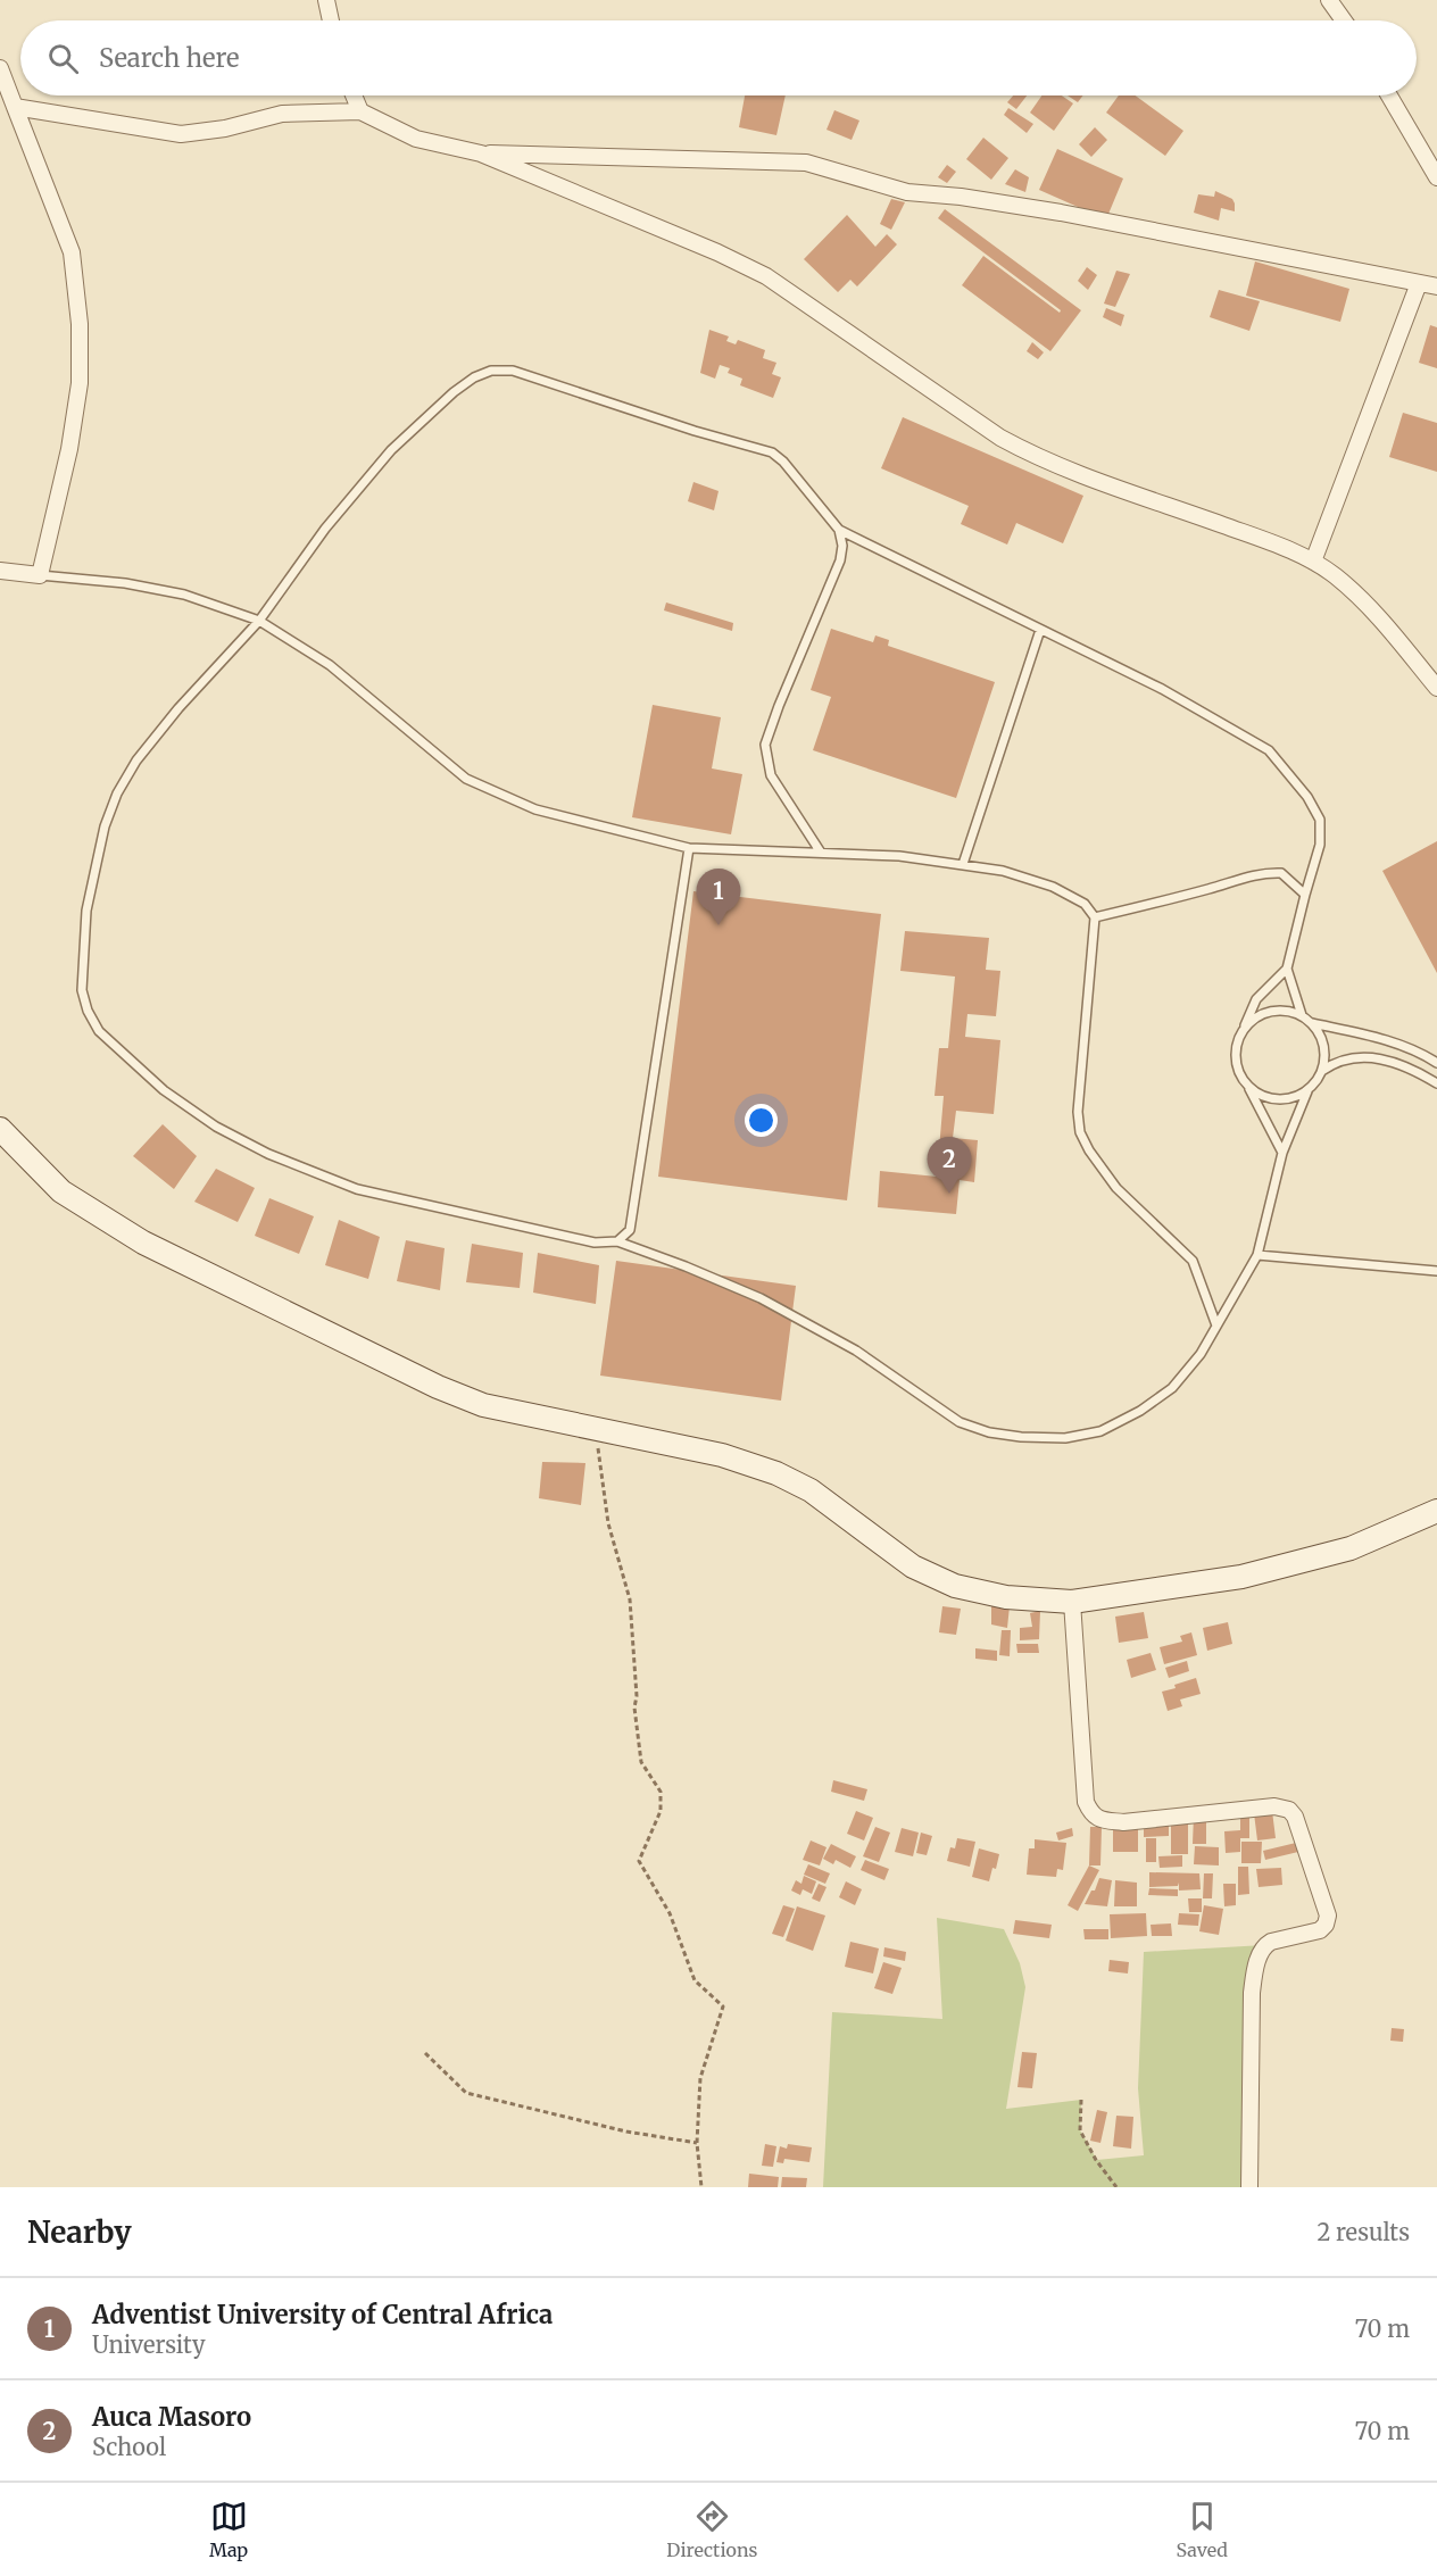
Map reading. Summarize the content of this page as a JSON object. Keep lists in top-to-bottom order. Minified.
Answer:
{"page":{"search":"Search here","pins":["1","2"],"heading":["Nearby","2 results"],"list":[{"mark":"1","name":"Adventist University of Central Africa","note":"University","value":"70 m"},{"mark":"2","name":"Auca Masoro","note":"School","value":"70 m"}],"nav":["Map","Directions","Saved"]}}
